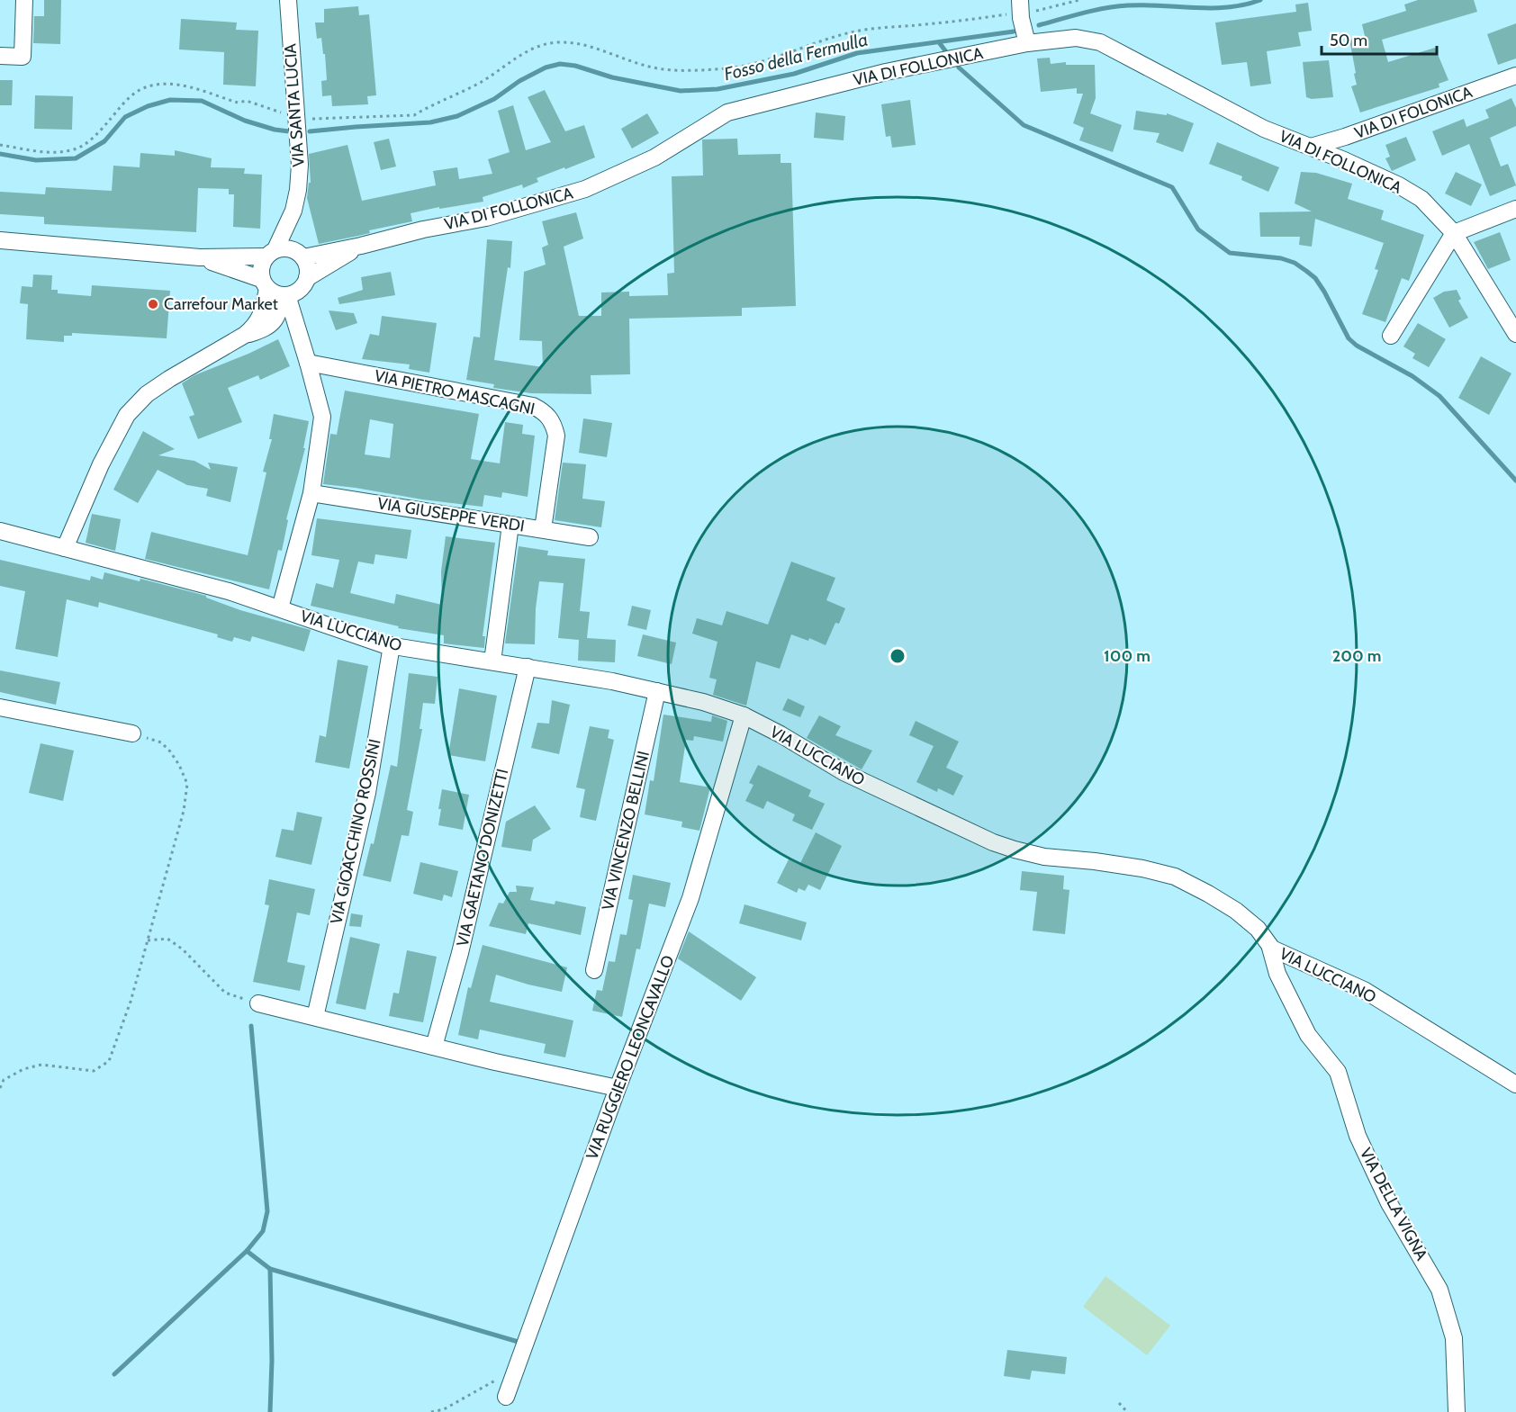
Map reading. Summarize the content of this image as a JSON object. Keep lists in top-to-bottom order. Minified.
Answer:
{"streets":{"street":["VIA DI FOLLONICA","VIA SANTA LUCIA","VIA DI FOLONICA","VIA PIETRO MASCAGNI","VIA GIUSEPPE VERDI","VIA LUCCIANO","VIA VINCENZO BELLINI","VIA GIOACCHINO ROSSINI","VIA GAETANO DONIZETTI","VIA RUGGIERO LEONCAVALLO","VIA DELLA VIGNA"]},"crossings":[["VIA DI FOLLONICA","VIA SANTA LUCIA"],["VIA DI FOLLONICA","VIA DI FOLONICA"],["VIA PIETRO MASCAGNI","VIA GIUSEPPE VERDI"],["VIA LUCCIANO","VIA VINCENZO BELLINI"],["VIA LUCCIANO","VIA GIOACCHINO ROSSINI"],["VIA LUCCIANO","VIA GAETANO DONIZETTI"],["VIA LUCCIANO","VIA RUGGIERO LEONCAVALLO"],["VIA LUCCIANO","VIA DELLA VIGNA"]],"water":["Fosso della Fermulla"],"places":["Carrefour Market"],"scale_bar":"50 m","rings":["100 m","200 m"]}
